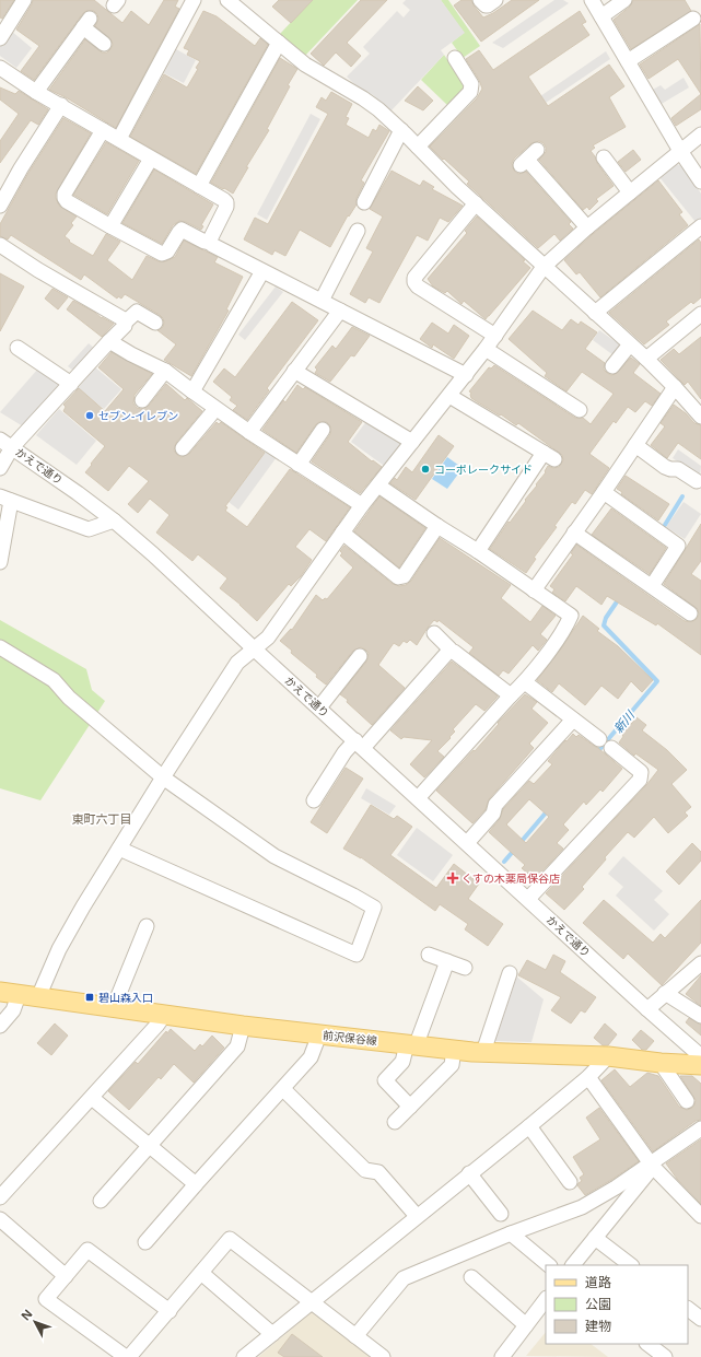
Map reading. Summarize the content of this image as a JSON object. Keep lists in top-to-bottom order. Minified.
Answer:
{"streets":{"main road":["前沢保谷線"],"street":["かえで通り"]},"districts":["東町六丁目"],"water":["新川"],"places":{"other":["セブン-イレブン","コーポレークサイド"],"health":["くすの木薬局保谷店"],"transit":["碧山森入口"]},"legend":["道路","公園","建物"],"north":"top left"}
